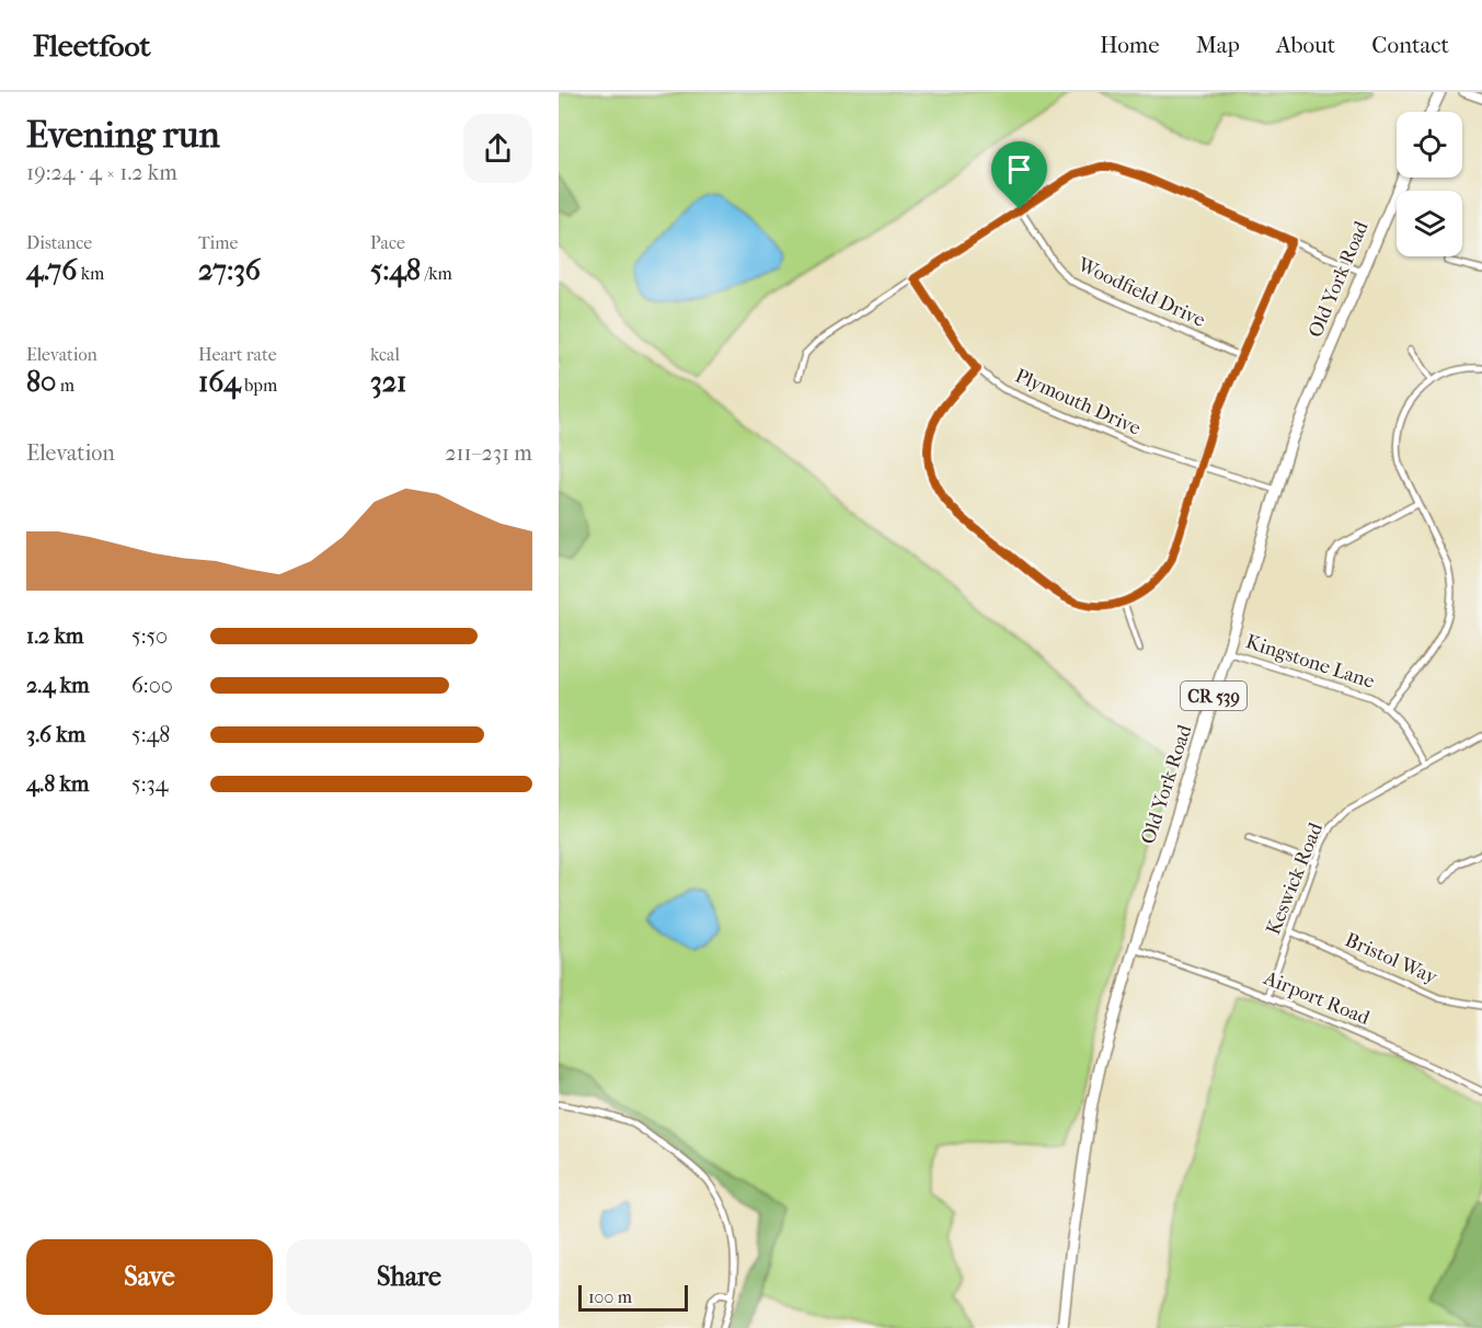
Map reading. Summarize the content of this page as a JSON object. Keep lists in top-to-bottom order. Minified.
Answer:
{"streets":{"main road":["Old York Road","CR 539"],"street":["Woodfield Drive","Plymouth Drive","Kingstone Lane","Keswick Road","Bristol Way","Airport Road"]},"crossings":[["Old York Road","Plymouth Drive"],["Old York Road","Kingstone Lane"],["Old York Road","Airport Road"],["Kingstone Lane","Keswick Road"],["Keswick Road","Bristol Way"],["Keswick Road","Airport Road"]],"scale_bar":"100 m","page":{"header":"Fleetfoot","nav":["Home","Map","About","Contact"],"heading":["Evening run","19:24 · 4 × 1.2 km"],"stats":[["Distance","4.76 km"],["Time","27:36"],["Pace","5:48 /km"],["Elevation","80 m"],["Heart rate","164 bpm"],["kcal","321"]],"chart":["Elevation","211–231 m"],"list":[{"name":"1.2 km","note":"5:50"},{"name":"2.4 km","note":"6:00"},{"name":"3.6 km","note":"5:48"},{"name":"4.8 km","note":"5:34"}],"buttons":["Save","Share"],"scale":"100 m"}}
